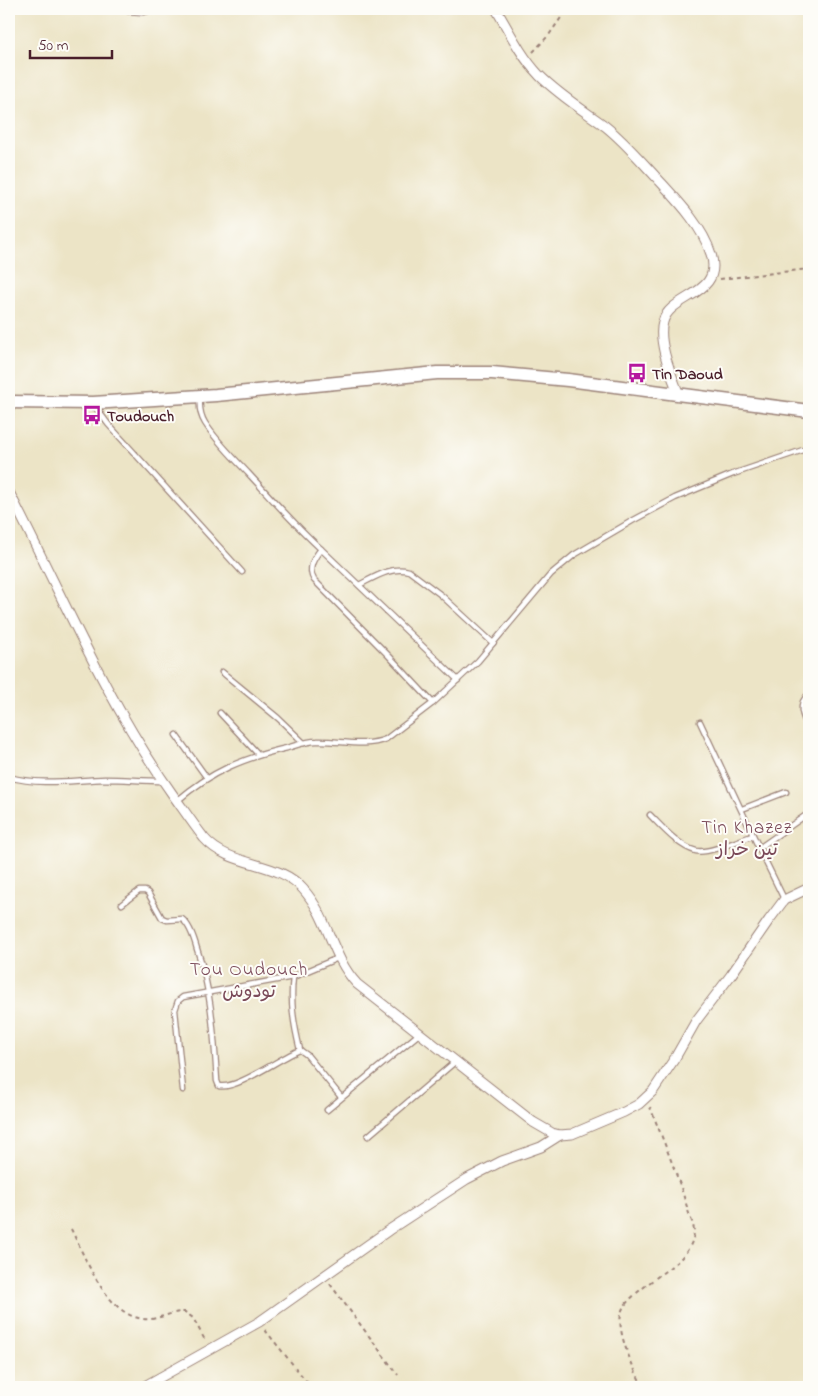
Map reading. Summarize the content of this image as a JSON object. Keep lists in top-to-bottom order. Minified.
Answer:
{"districts":["Tin Khazez تين خراز","Tou Oudouch تودوش"],"places":{"bus stop":["Tin Daoud","Toudouch"]},"scale_bar":"50 m"}
